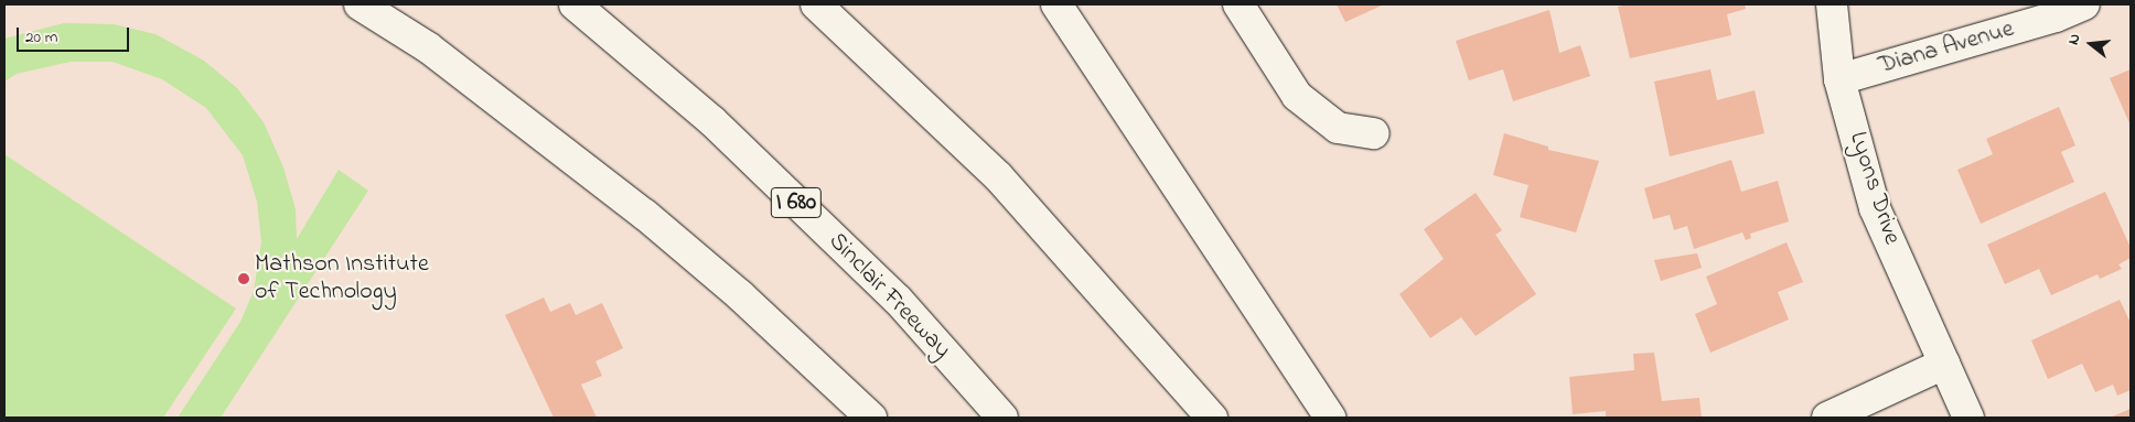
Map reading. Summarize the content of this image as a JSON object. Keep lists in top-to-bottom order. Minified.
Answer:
{"streets":{"main road":["Diana Avenue","Lyons Drive","I 680","Sinclair Freeway"]},"crossings":[["Diana Avenue","Lyons Drive"]],"places":["Mathson Institute of Technology"],"scale_bar":"20 m","north":"left"}
